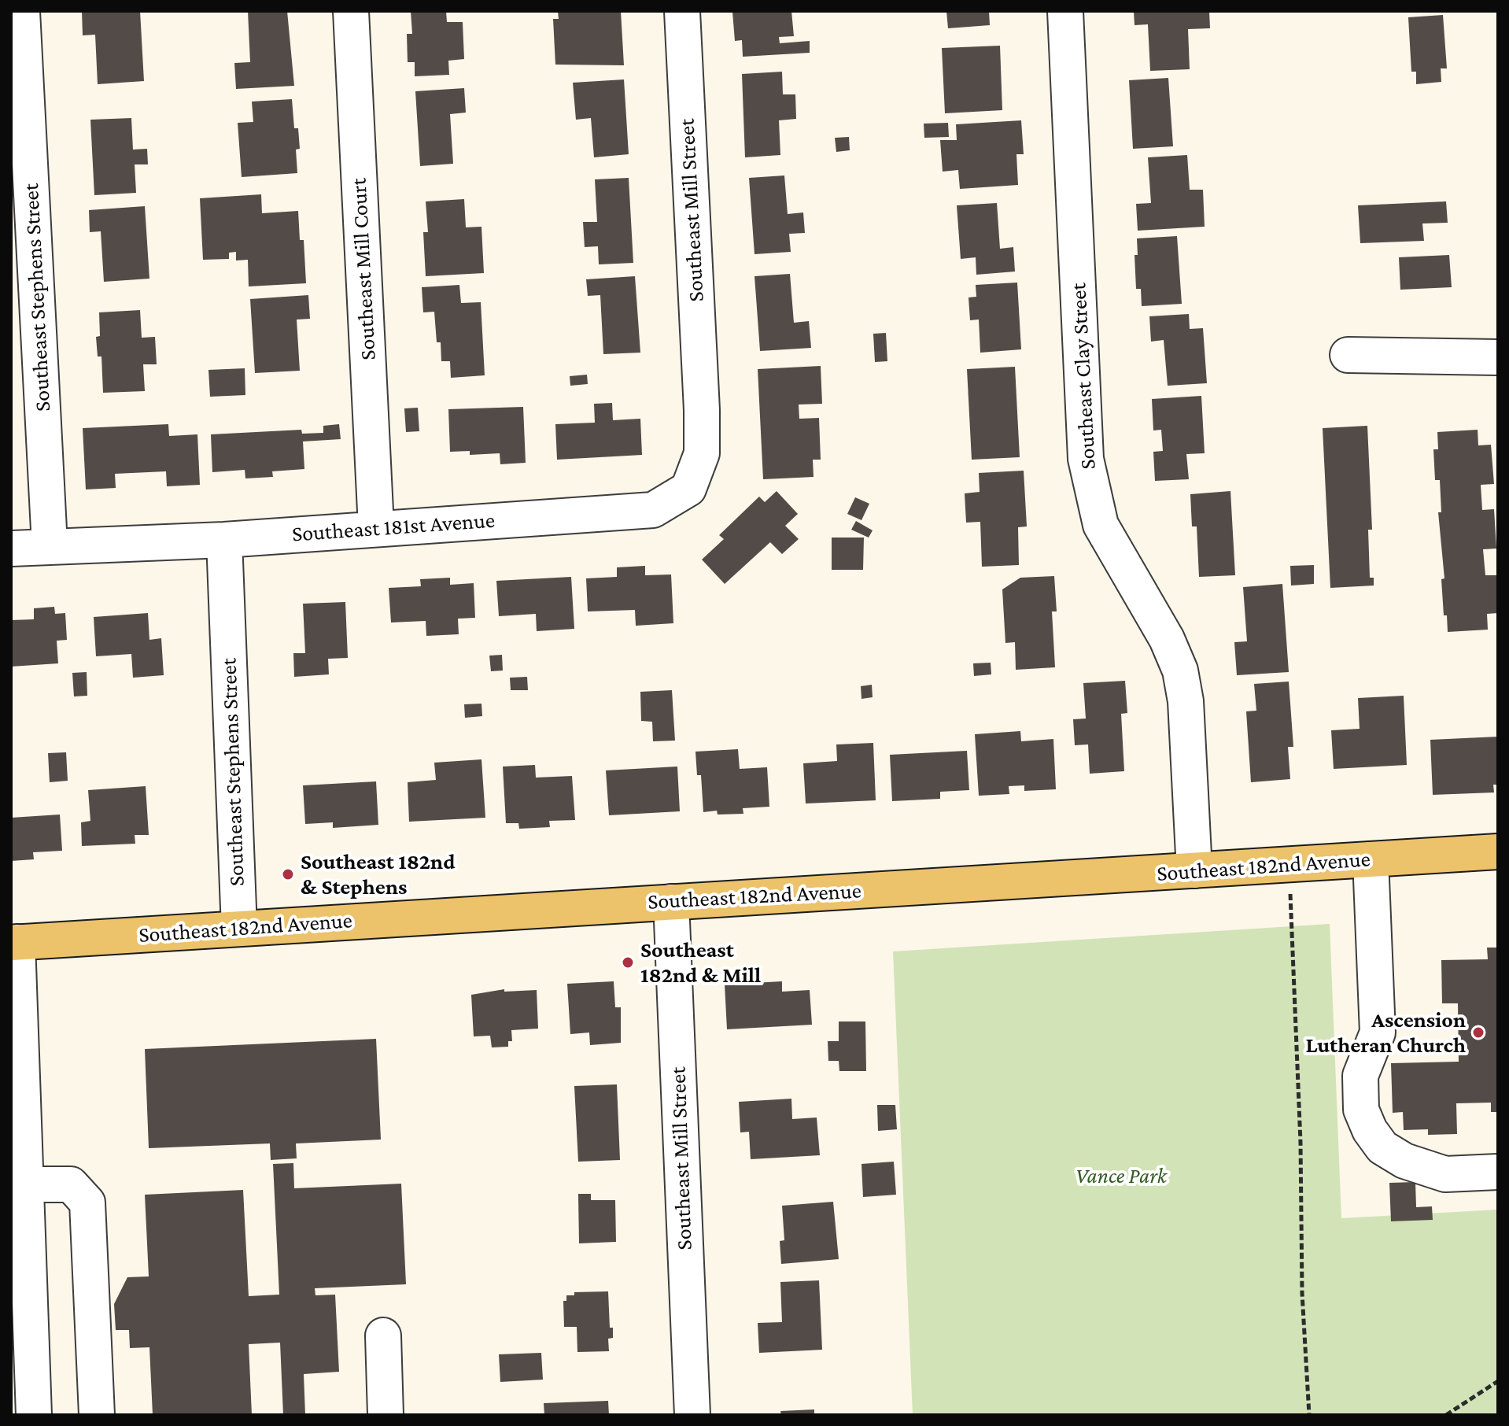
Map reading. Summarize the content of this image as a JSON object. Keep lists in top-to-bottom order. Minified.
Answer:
{"streets":{"main road":["Southeast 182nd Avenue"],"street":["Southeast Mill Street","Southeast Mill Court","Southeast Stephens Street","Southeast Clay Street","Southeast 181st Avenue"]},"crossings":[["Southeast Mill Street","Southeast 181st Avenue"],["Southeast Mill Street","Southeast 182nd Avenue"],["Southeast Mill Court","Southeast 181st Avenue"],["Southeast Stephens Street","Southeast 181st Avenue"],["Southeast Stephens Street","Southeast 182nd Avenue"],["Southeast Clay Street","Southeast 182nd Avenue"]],"parks":["Vance Park"],"places":["Southeast 182nd & Stephens","Southeast 182nd & Mill","Ascension Lutheran Church"]}
